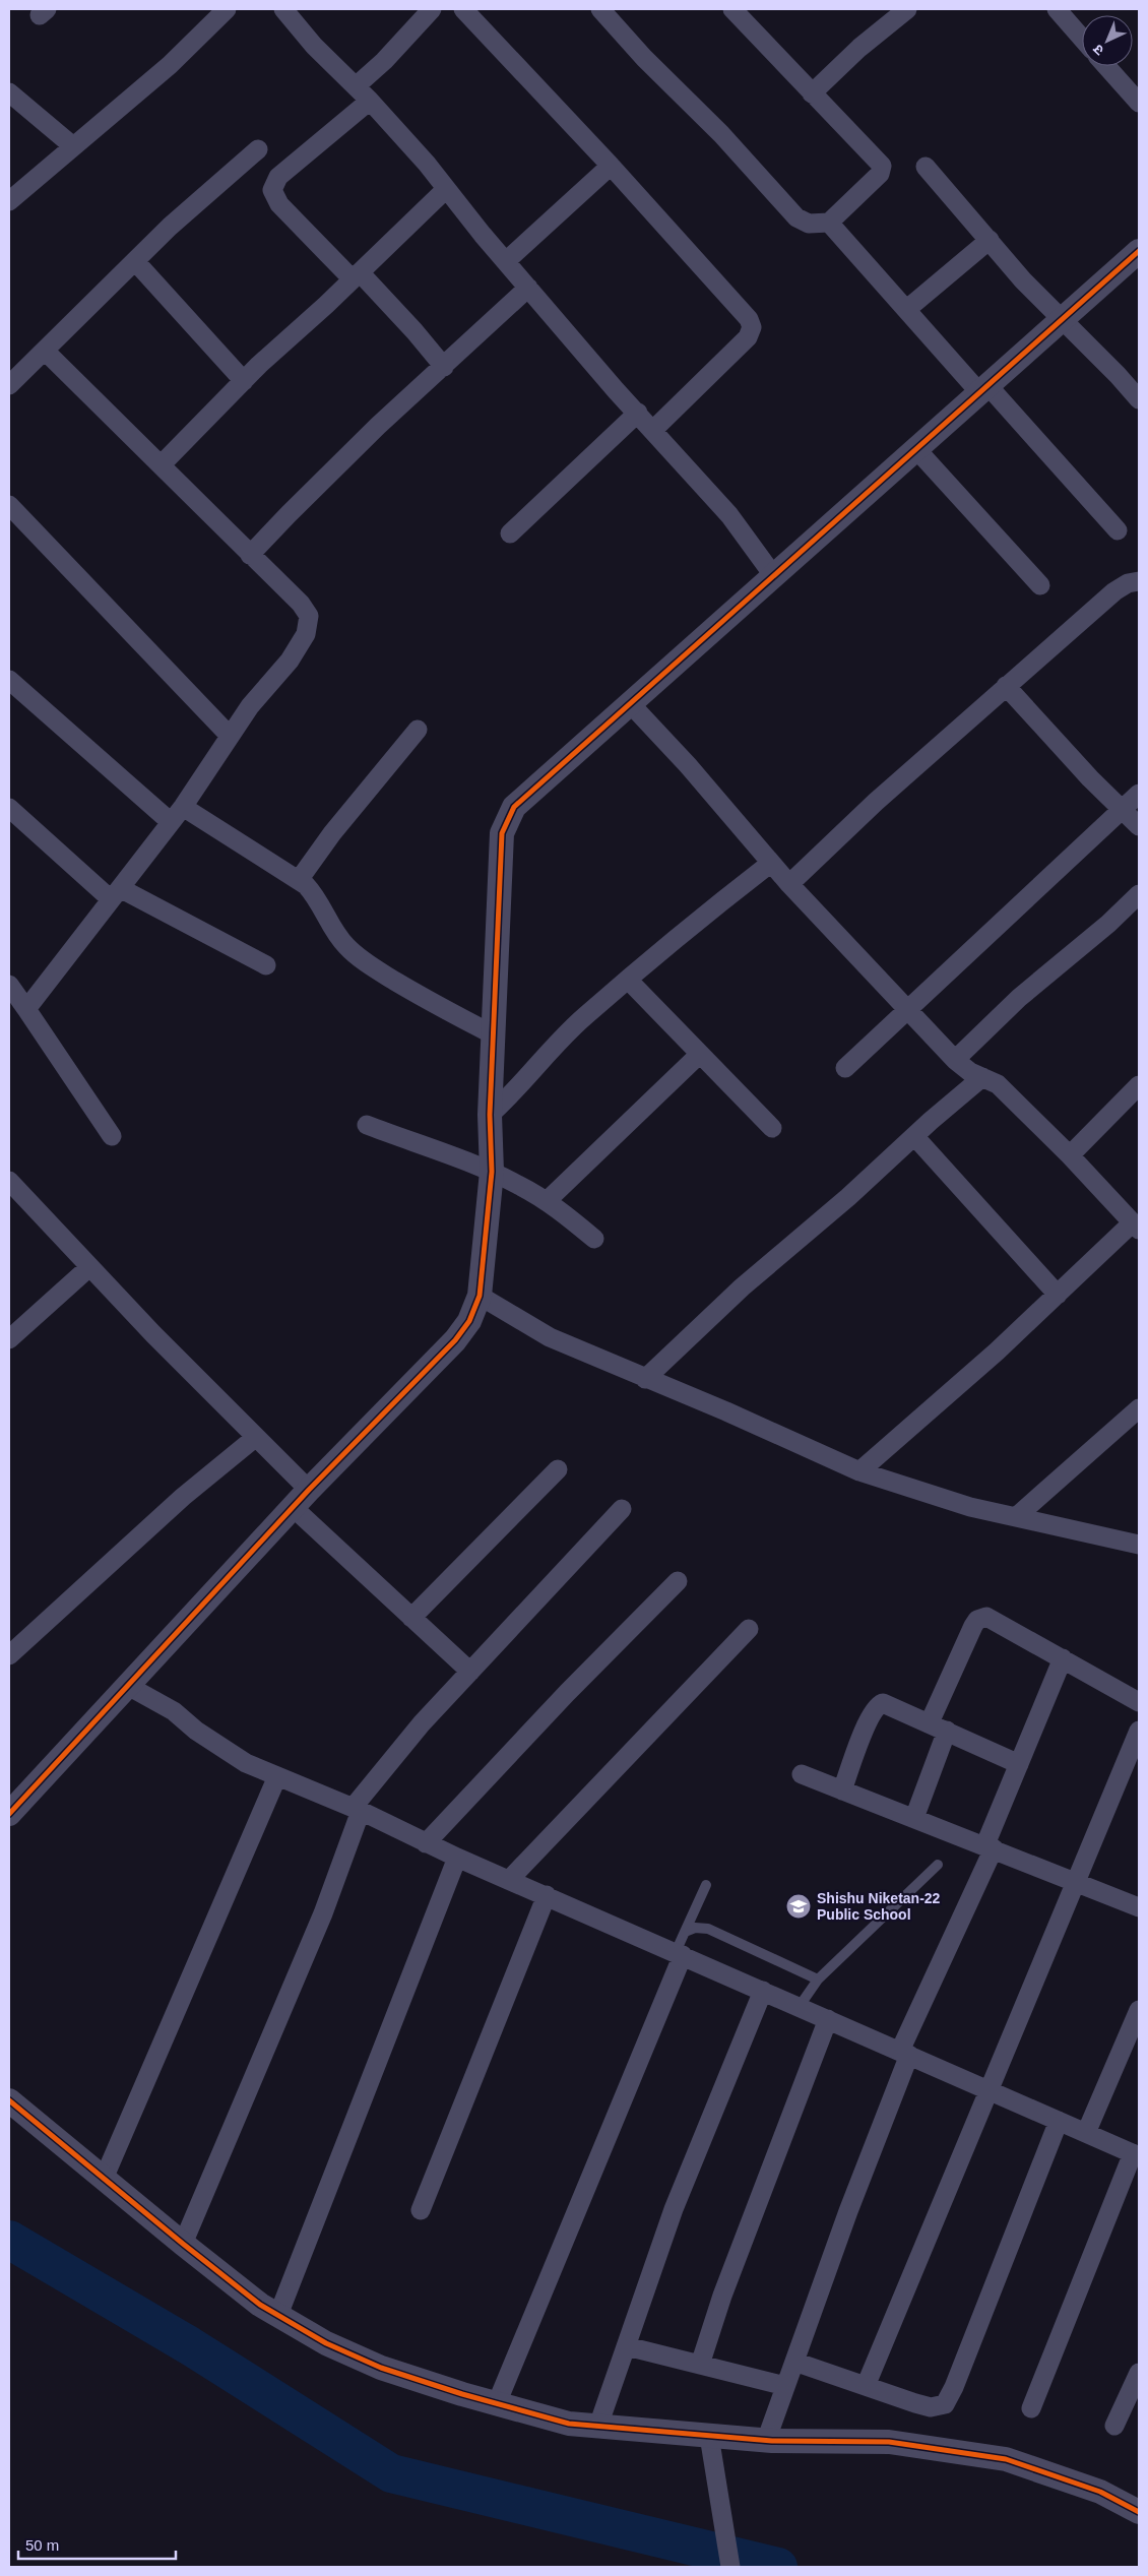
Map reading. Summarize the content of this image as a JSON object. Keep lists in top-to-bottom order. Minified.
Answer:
{"places":{"school or university":["Shishu Niketan-22 Public School"]},"scale_bar":"50 m","north":"bottom left"}
